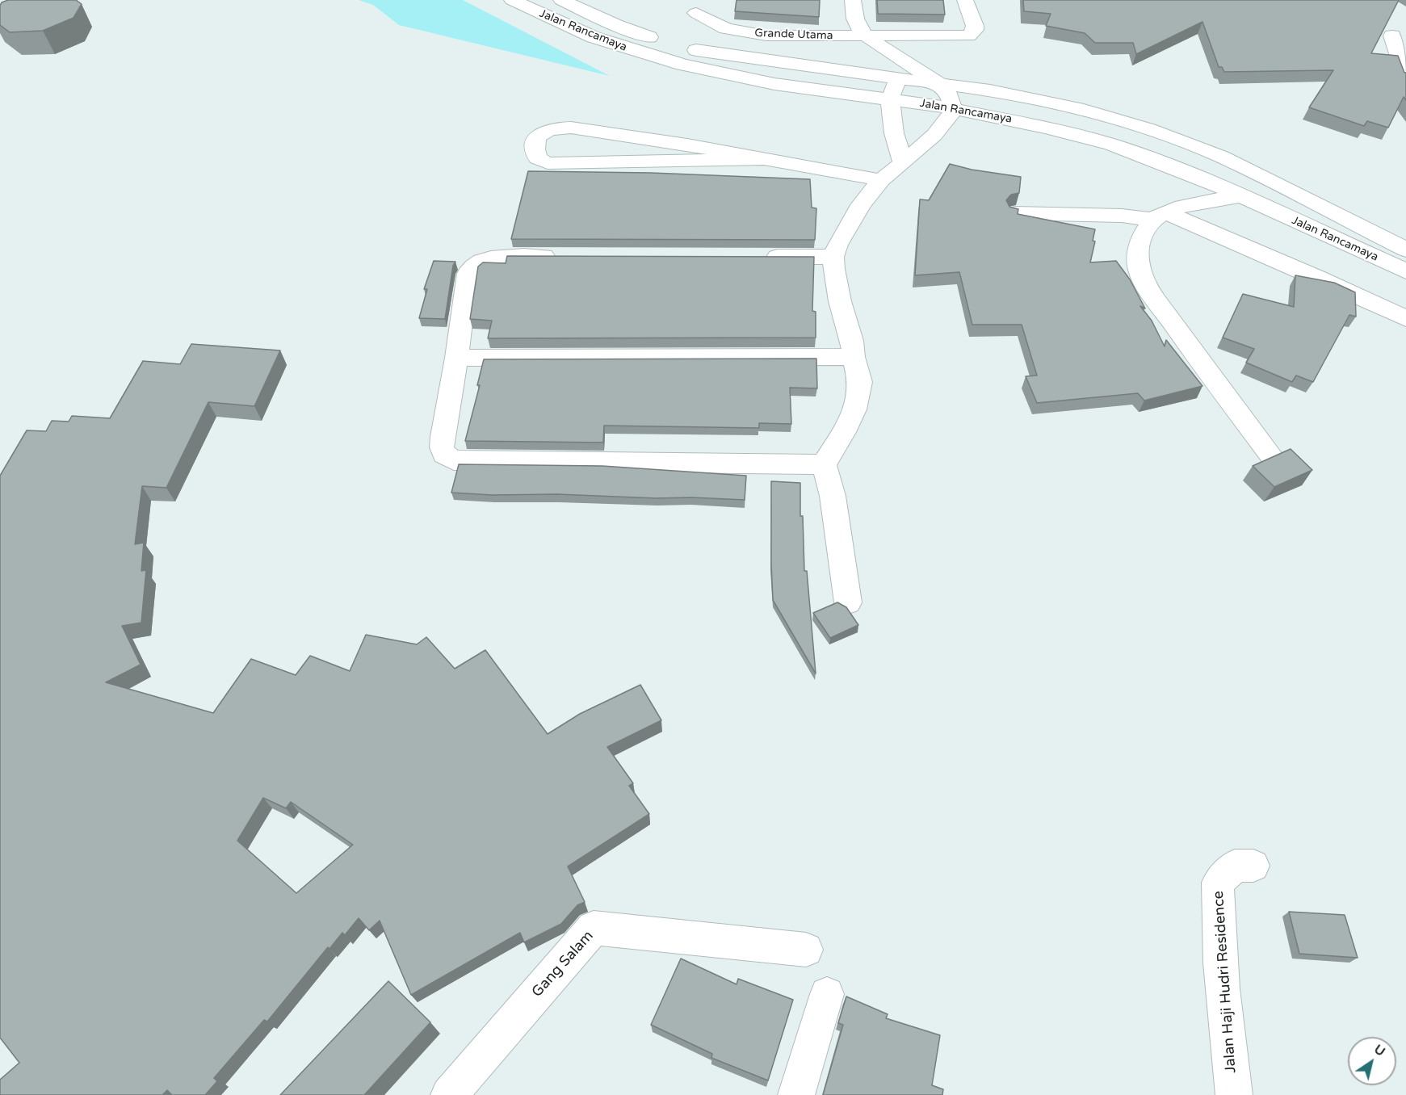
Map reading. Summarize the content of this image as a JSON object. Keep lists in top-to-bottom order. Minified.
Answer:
{"streets":{"street":["Jalan Rancamaya","Grande Utama","Gang Salam","Jalan Haji Hudri Residence"]},"north":"top right"}
